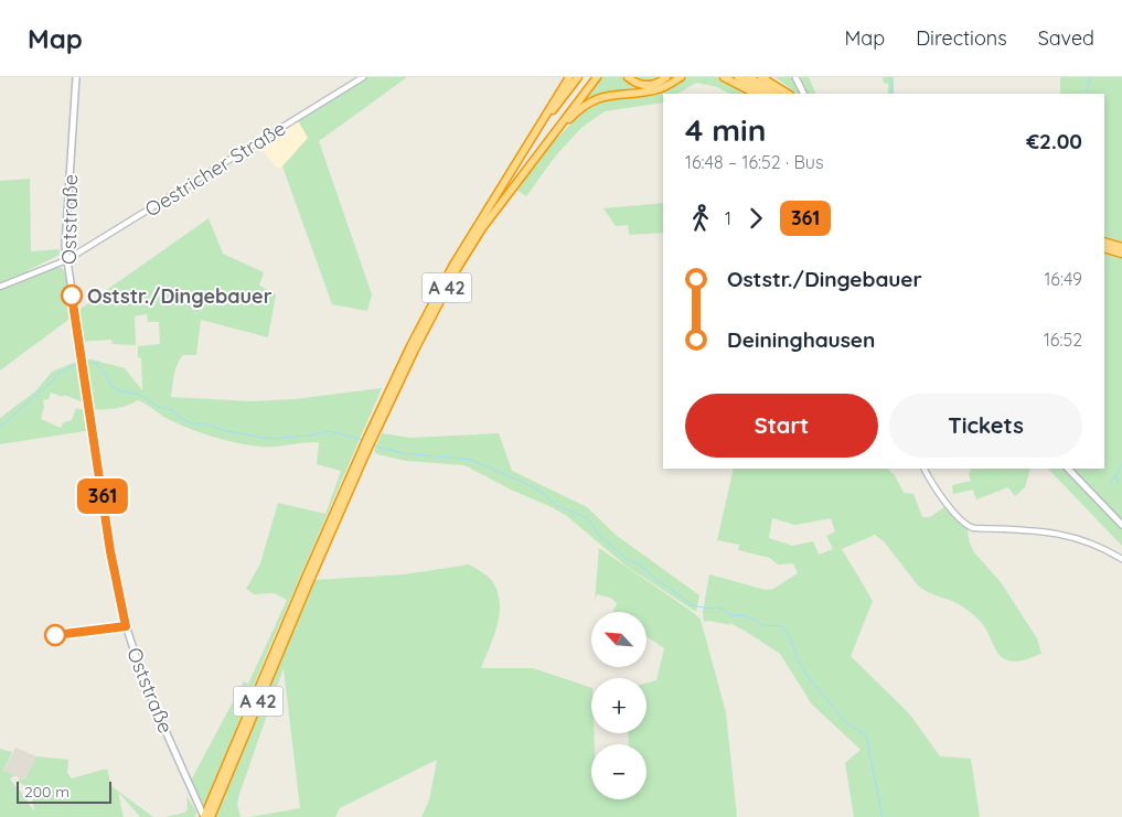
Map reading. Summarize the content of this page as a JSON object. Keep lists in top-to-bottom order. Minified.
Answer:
{"streets":{"highway":["A 42"],"main road":["Oststraße"],"street":["Oestricher Straße"]},"crossings":[["Oestricher Straße","Oststraße"],["Oststraße","A 42"]],"places":["Oststr./Dingebauer"],"lines":["bus line 361"],"scale_bar":"200 m","north":"top left","page":{"header":"Map","nav":["Map","Directions","Saved"],"on_map":"361","heading":["4 min","16:48 – 16:52 · Bus","€2.00"],"legs":["1","361"],"list":[{"name":"Oststr./Dingebauer","value":"16:49"},{"name":"Deininghausen","value":"16:52"}],"buttons":["Start","Tickets"],"map_buttons":["+","−"],"scale":"200 m"}}
